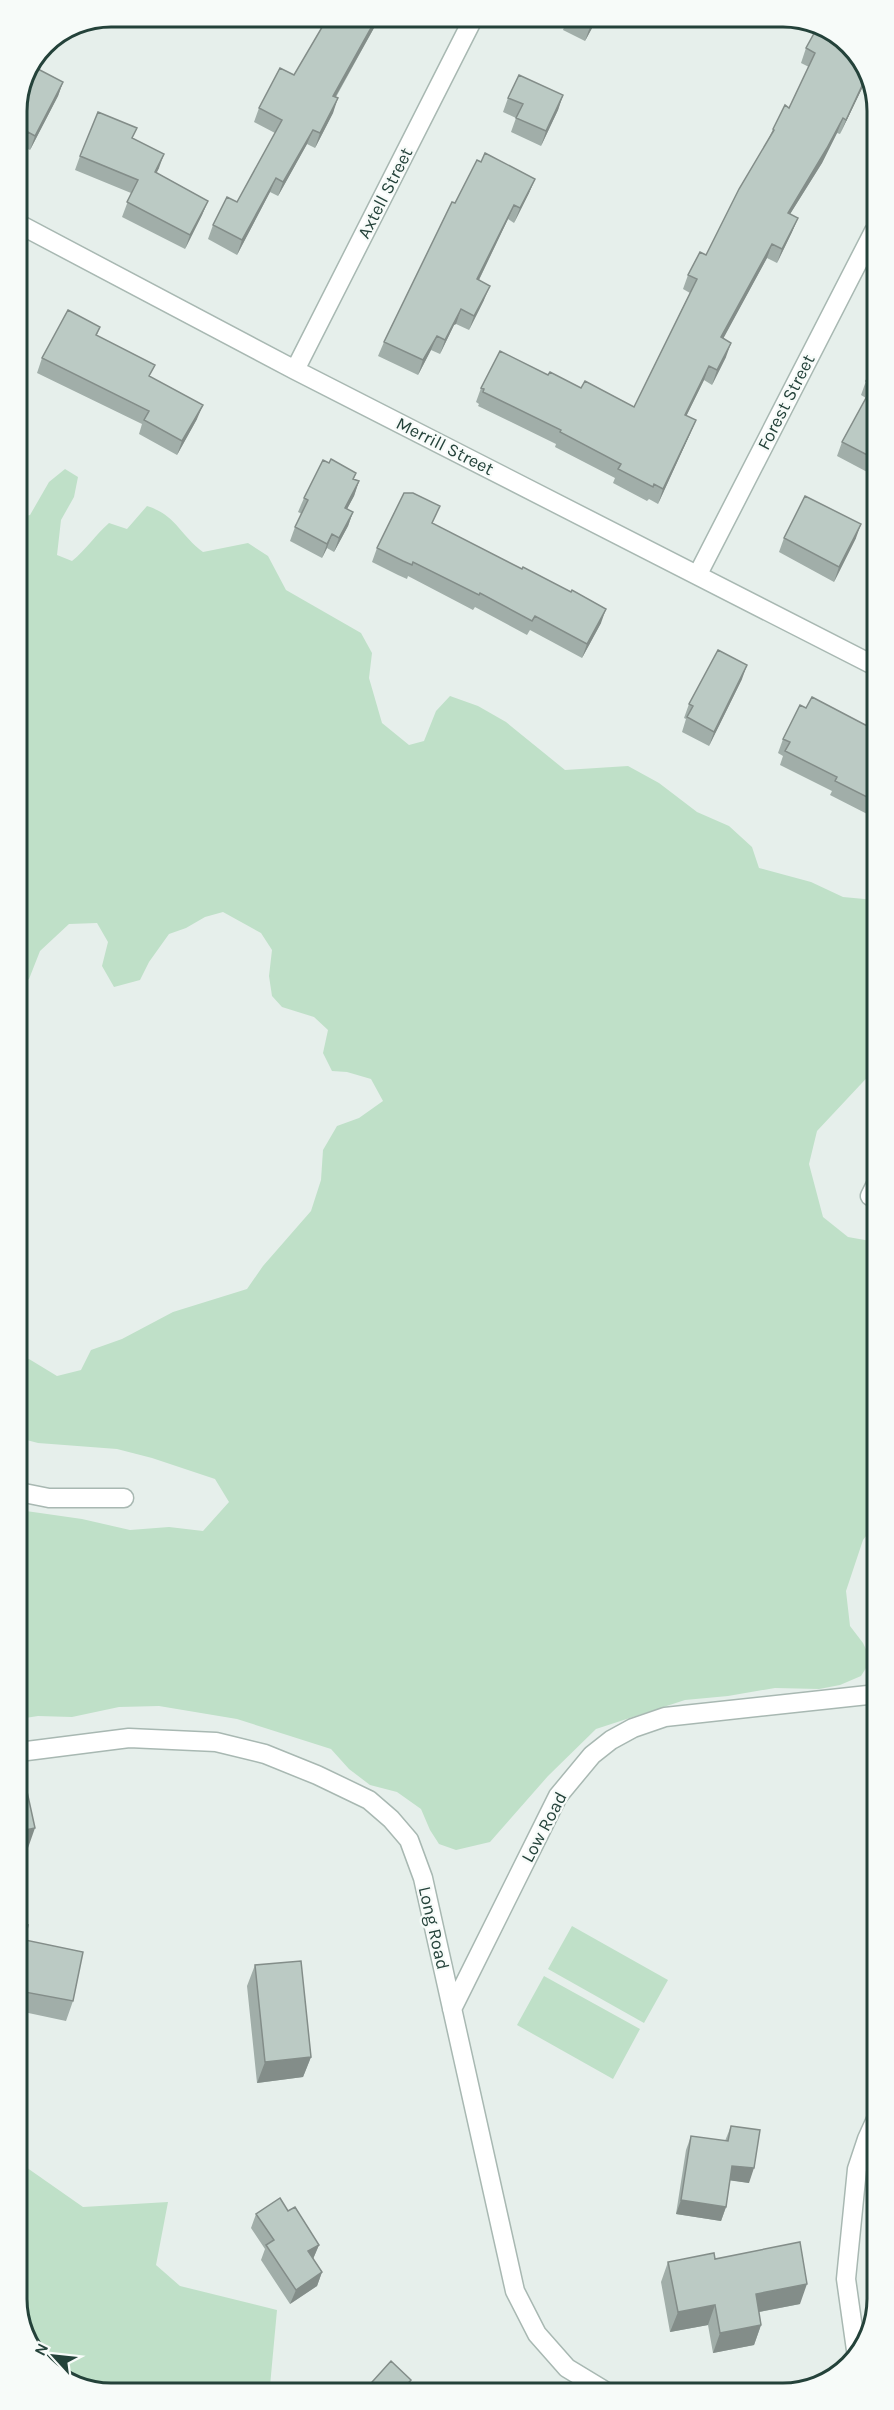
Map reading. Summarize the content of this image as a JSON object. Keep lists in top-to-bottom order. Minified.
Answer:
{"streets":{"street":["Axtell Street","Forest Street","Merrill Street","Low Road","Long Road"]},"crossings":[["Axtell Street","Merrill Street"],["Forest Street","Merrill Street"],["Low Road","Long Road"]],"north":"top left"}
